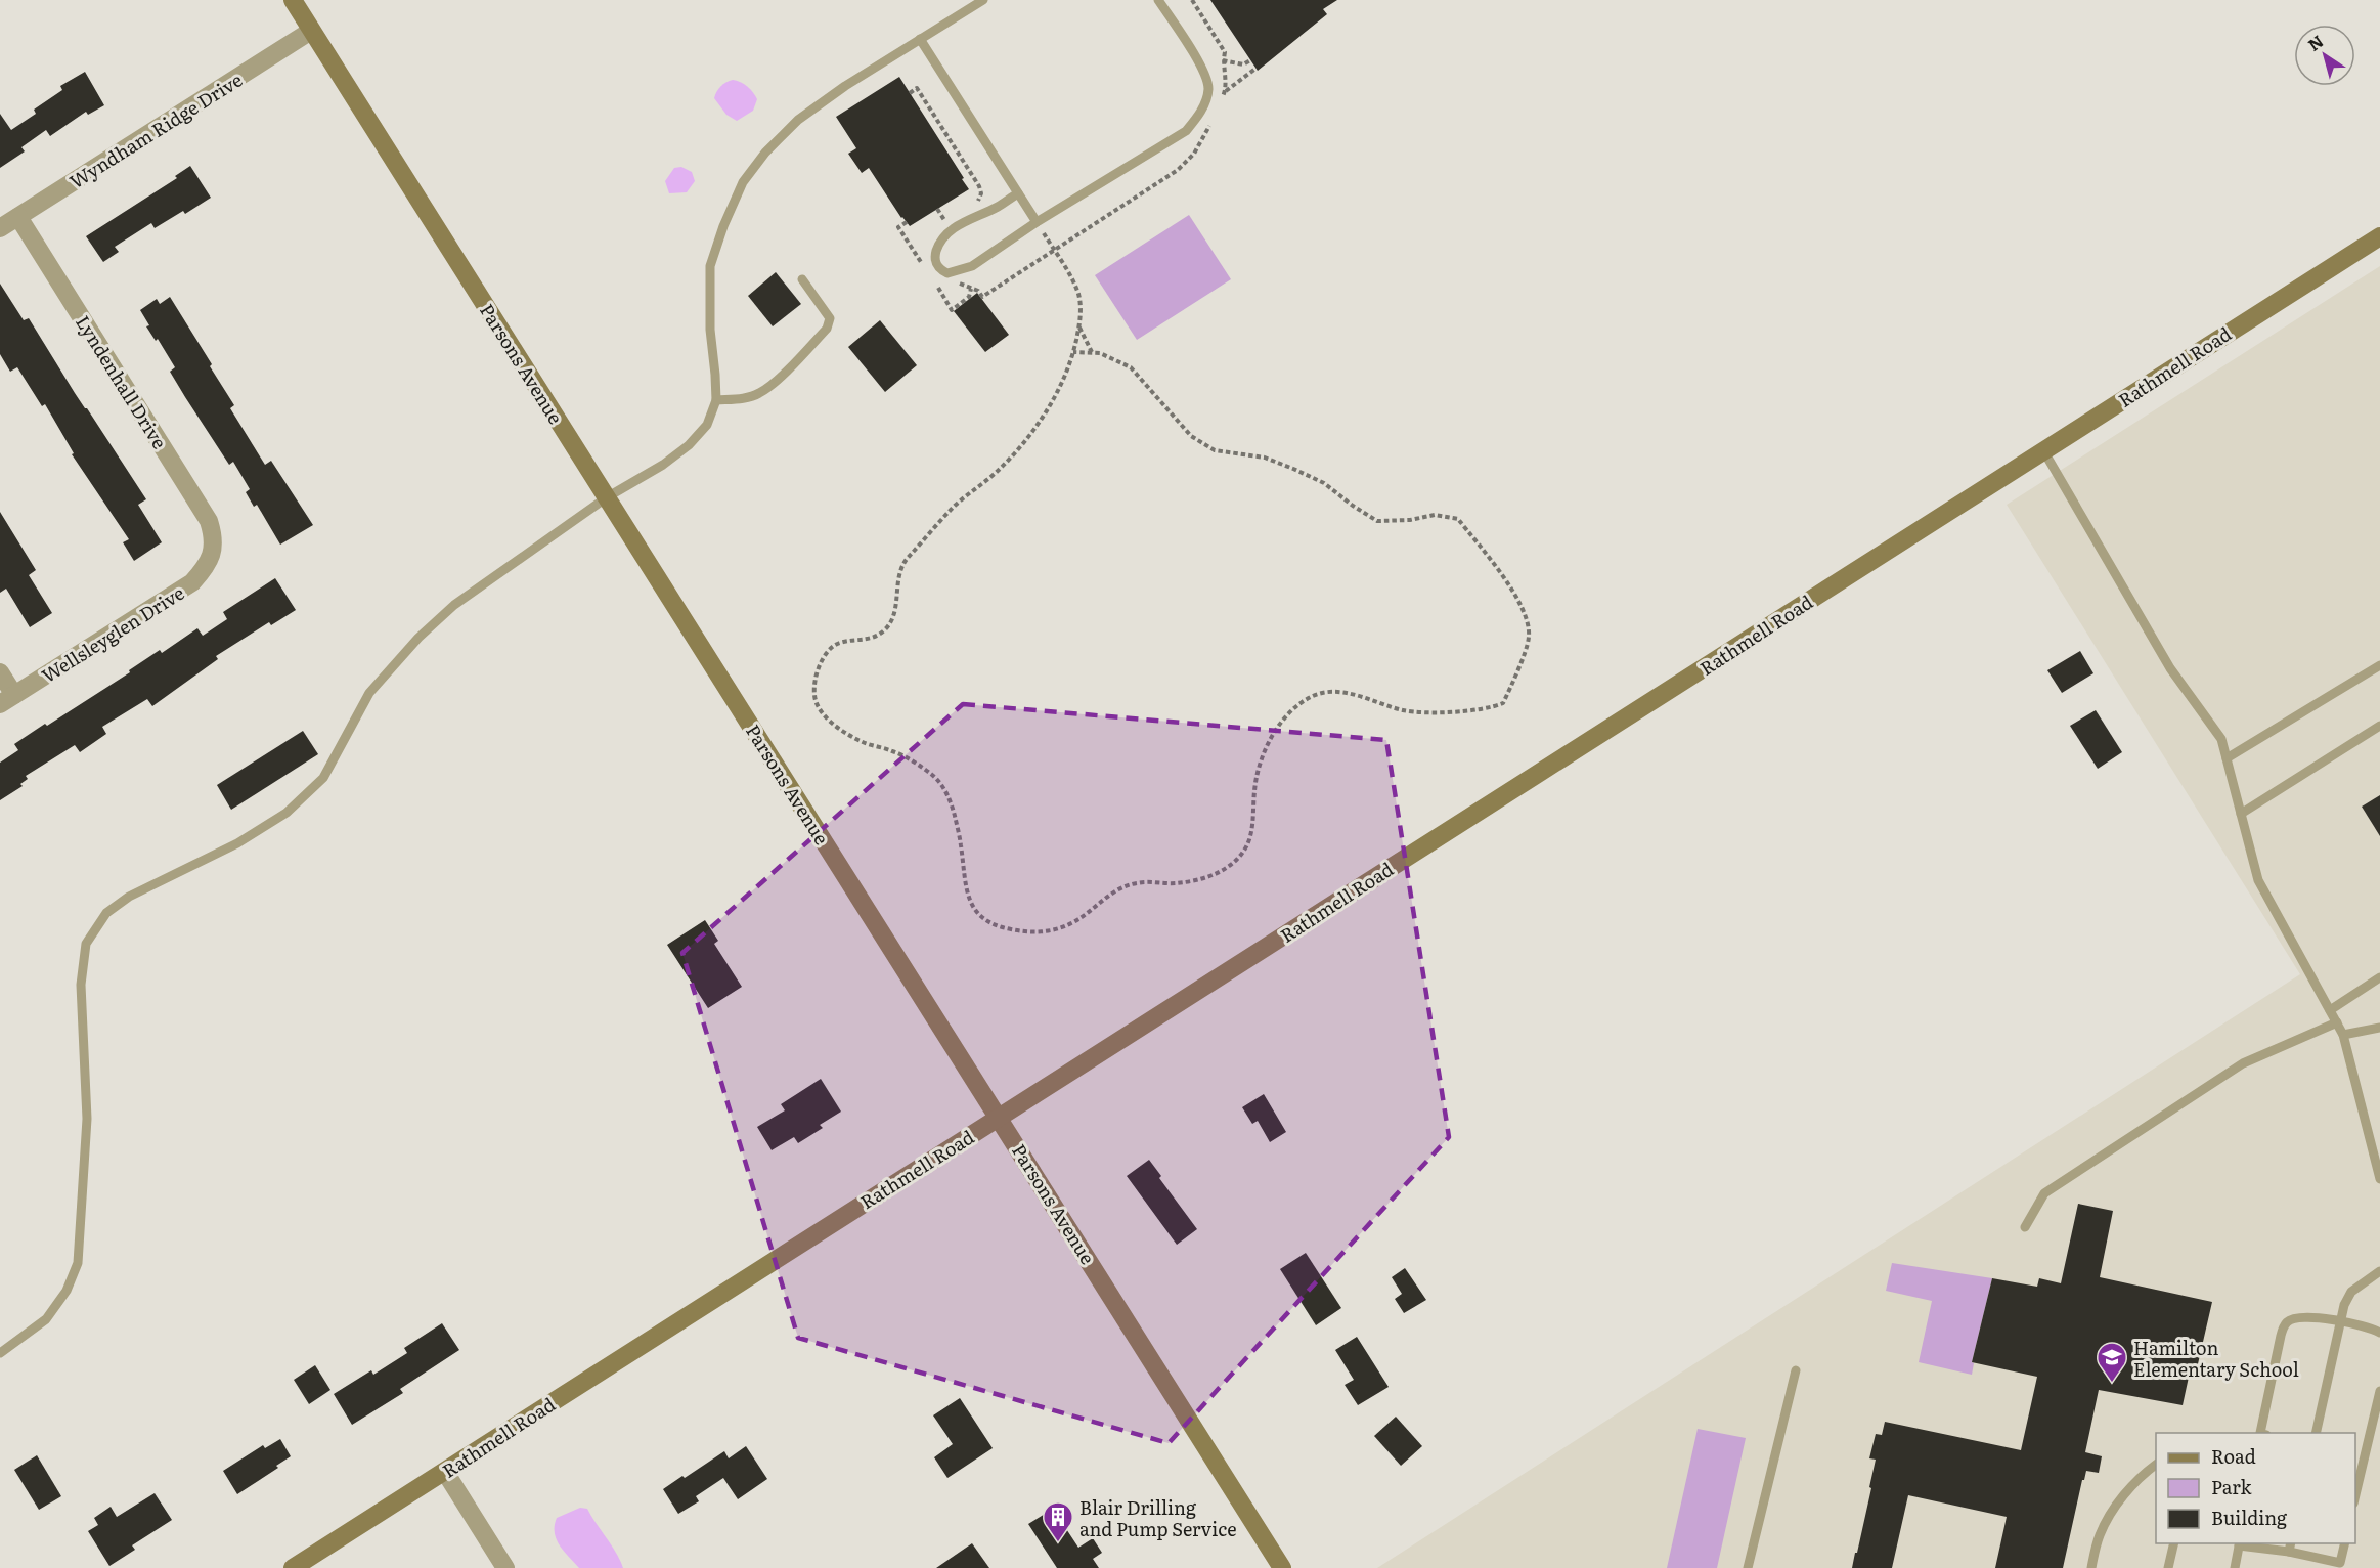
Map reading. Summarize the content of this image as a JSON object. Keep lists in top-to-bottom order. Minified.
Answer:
{"streets":{"street":["Wyndham Ridge Drive","Parsons Avenue","Rathmell Road","Lyndenhall Drive","Wellsleyglen Drive"]},"crossings":[["Wyndham Ridge Drive","Parsons Avenue"],["Wyndham Ridge Drive","Lyndenhall Drive"],["Parsons Avenue","Rathmell Road"],["Lyndenhall Drive","Wellsleyglen Drive"]],"places":{"school or university":["Hamilton Elementary School"],"building":["Blair Drilling and Pump Service"]},"legend":["Road","Park","Building"],"north":"top left"}
